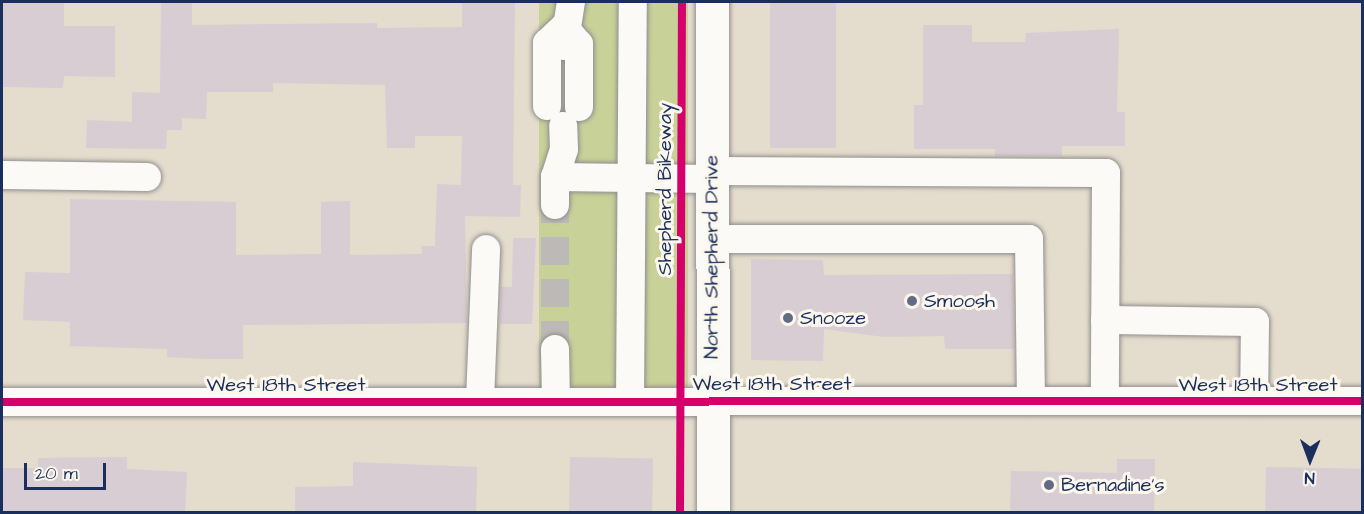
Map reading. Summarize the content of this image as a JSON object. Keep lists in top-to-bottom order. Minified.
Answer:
{"streets":{"main road":["North Shepherd Drive"],"street":["West 18th Street"],"cycle path":["Shepherd Bikeway"]},"crossings":[["North Shepherd Drive","West 18th Street"]],"places":["Smoosh","Snooze","Bernadine's"],"scale_bar":"20 m","north":"bottom"}
